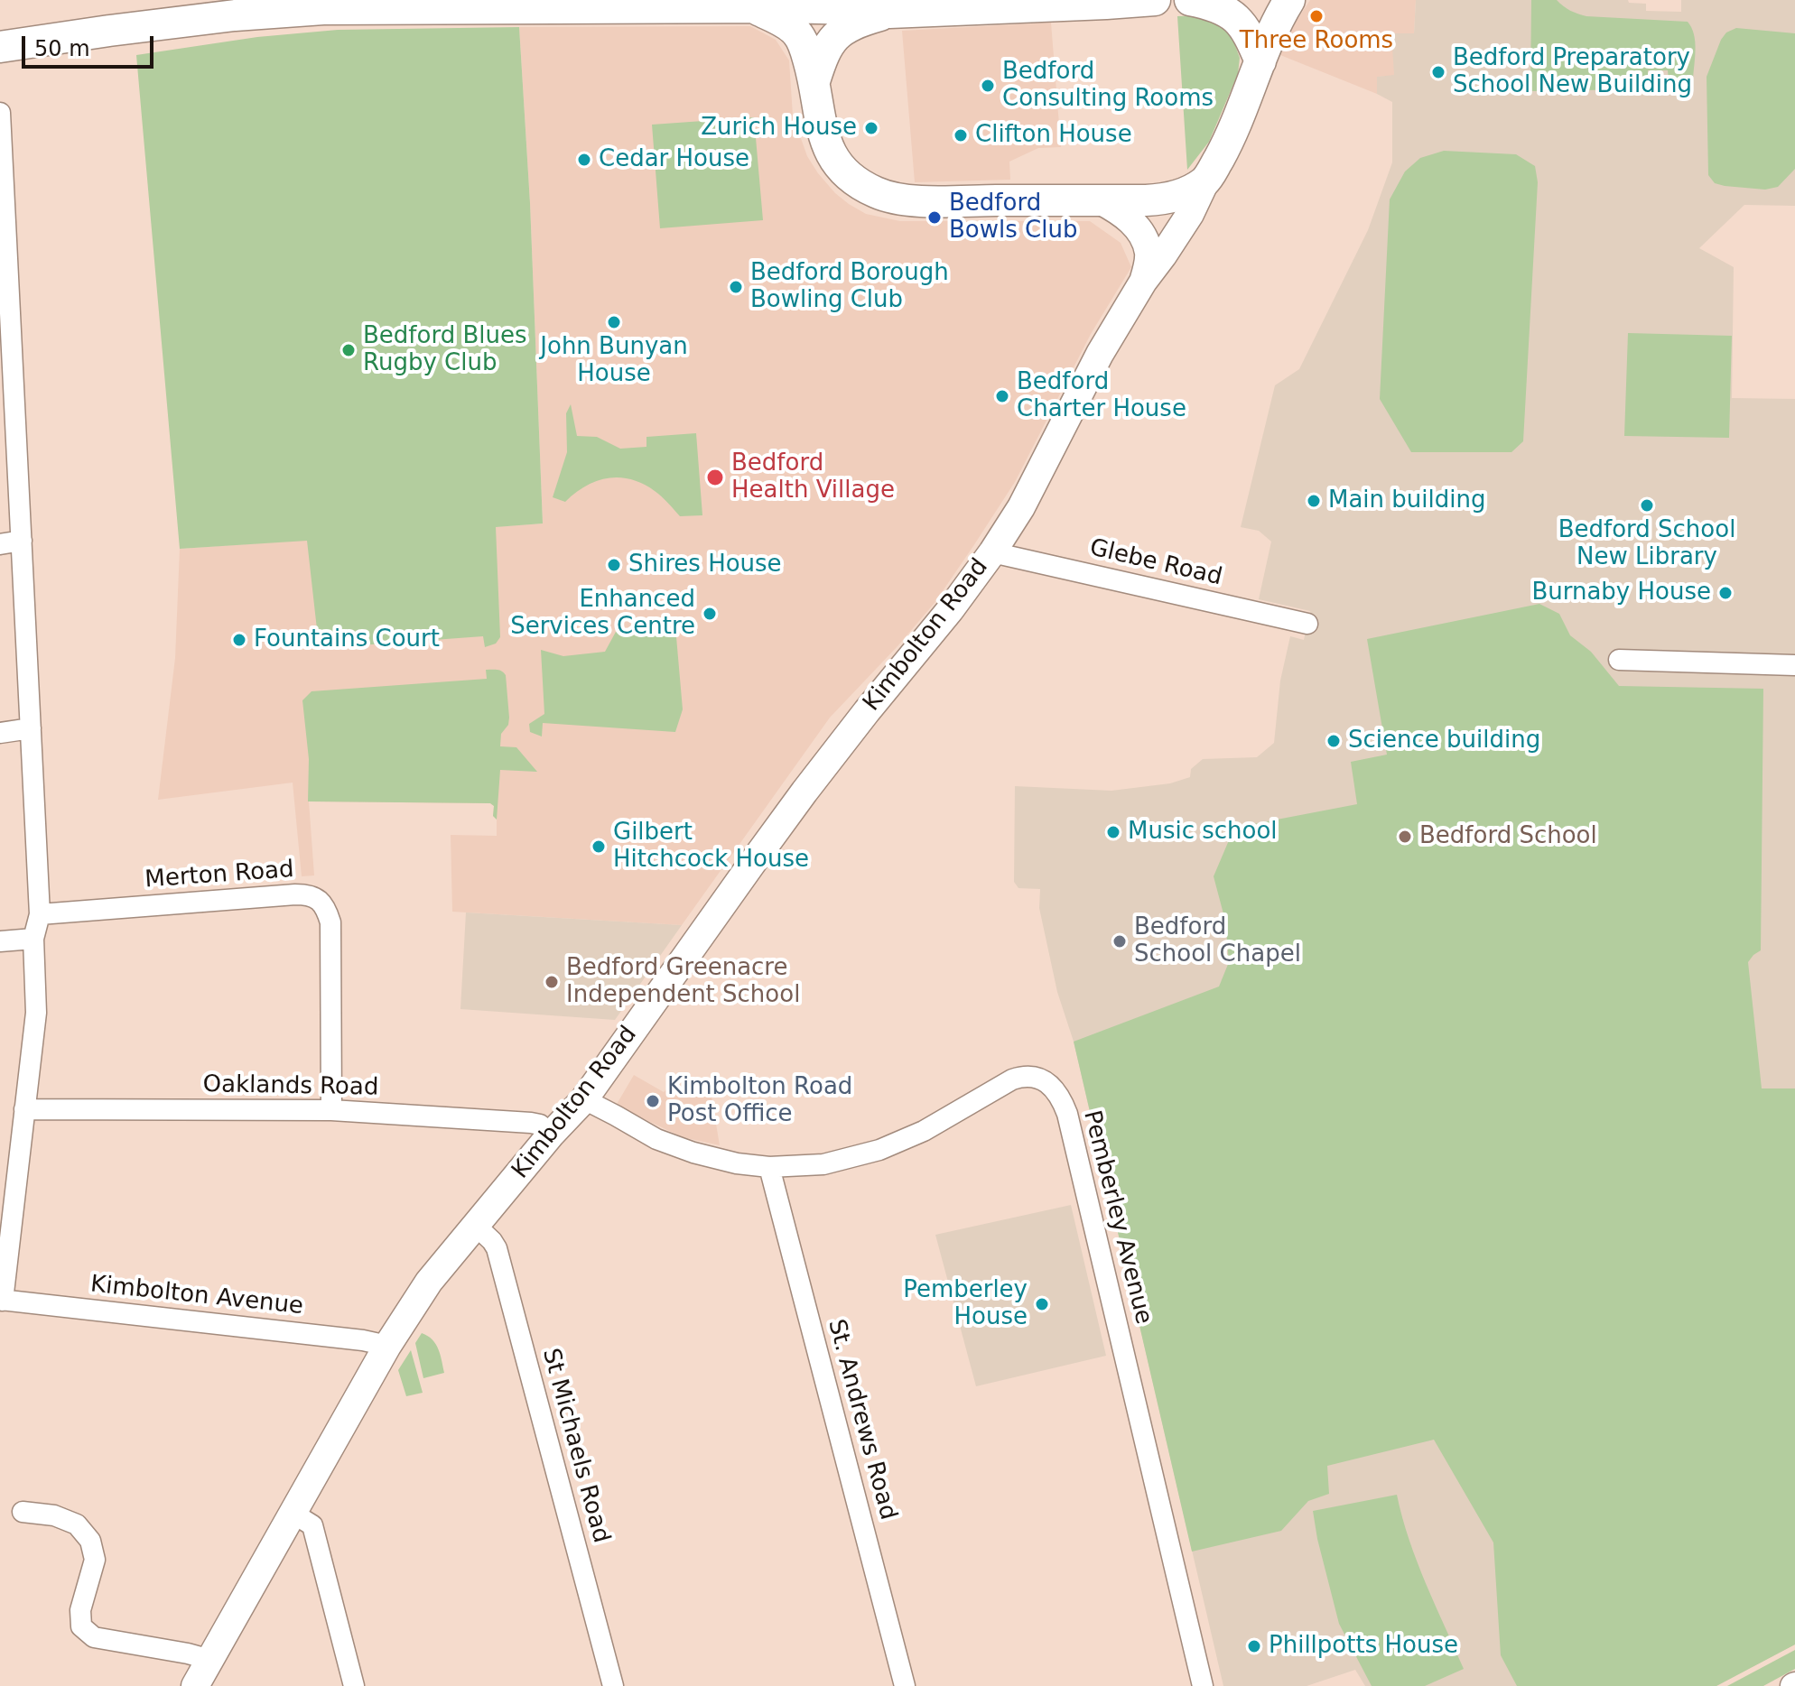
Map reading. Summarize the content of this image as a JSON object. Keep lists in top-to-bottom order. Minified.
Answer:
{"streets":{"main road":["Kimbolton Road"],"street":["Glebe Road","Merton Road","Oaklands Road","Pemberley Avenue","Kimbolton Avenue","St. Andrews Road","St Michaels Road"]},"crossings":[["Glebe Road","Kimbolton Road"],["Kimbolton Road","Oaklands Road"],["Kimbolton Road","Pemberley Avenue"],["Kimbolton Road","Kimbolton Avenue"],["Kimbolton Road","St Michaels Road"],["Merton Road","Oaklands Road"],["Pemberley Avenue","St. Andrews Road"]],"places":["Three Rooms","Bedford Preparatory School New Building","Bedford Consulting Rooms","Zurich House","Clifton House","Cedar House","Bedford Bowls Club","Bedford Borough Bowling Club","John Bunyan House","Bedford Blues Rugby Club","Bedford Charter House","Bedford Health Village","Main building","Bedford School New Library","Shires House","Burnaby House","Enhanced Services Centre","Fountains Court","Science building","Music school","Bedford School","Gilbert Hitchcock House","Bedford School Chapel","Bedford Greenacre Independent School","Kimbolton Road Post Office","Pemberley House","Phillpotts House"],"scale_bar":"50 m"}
